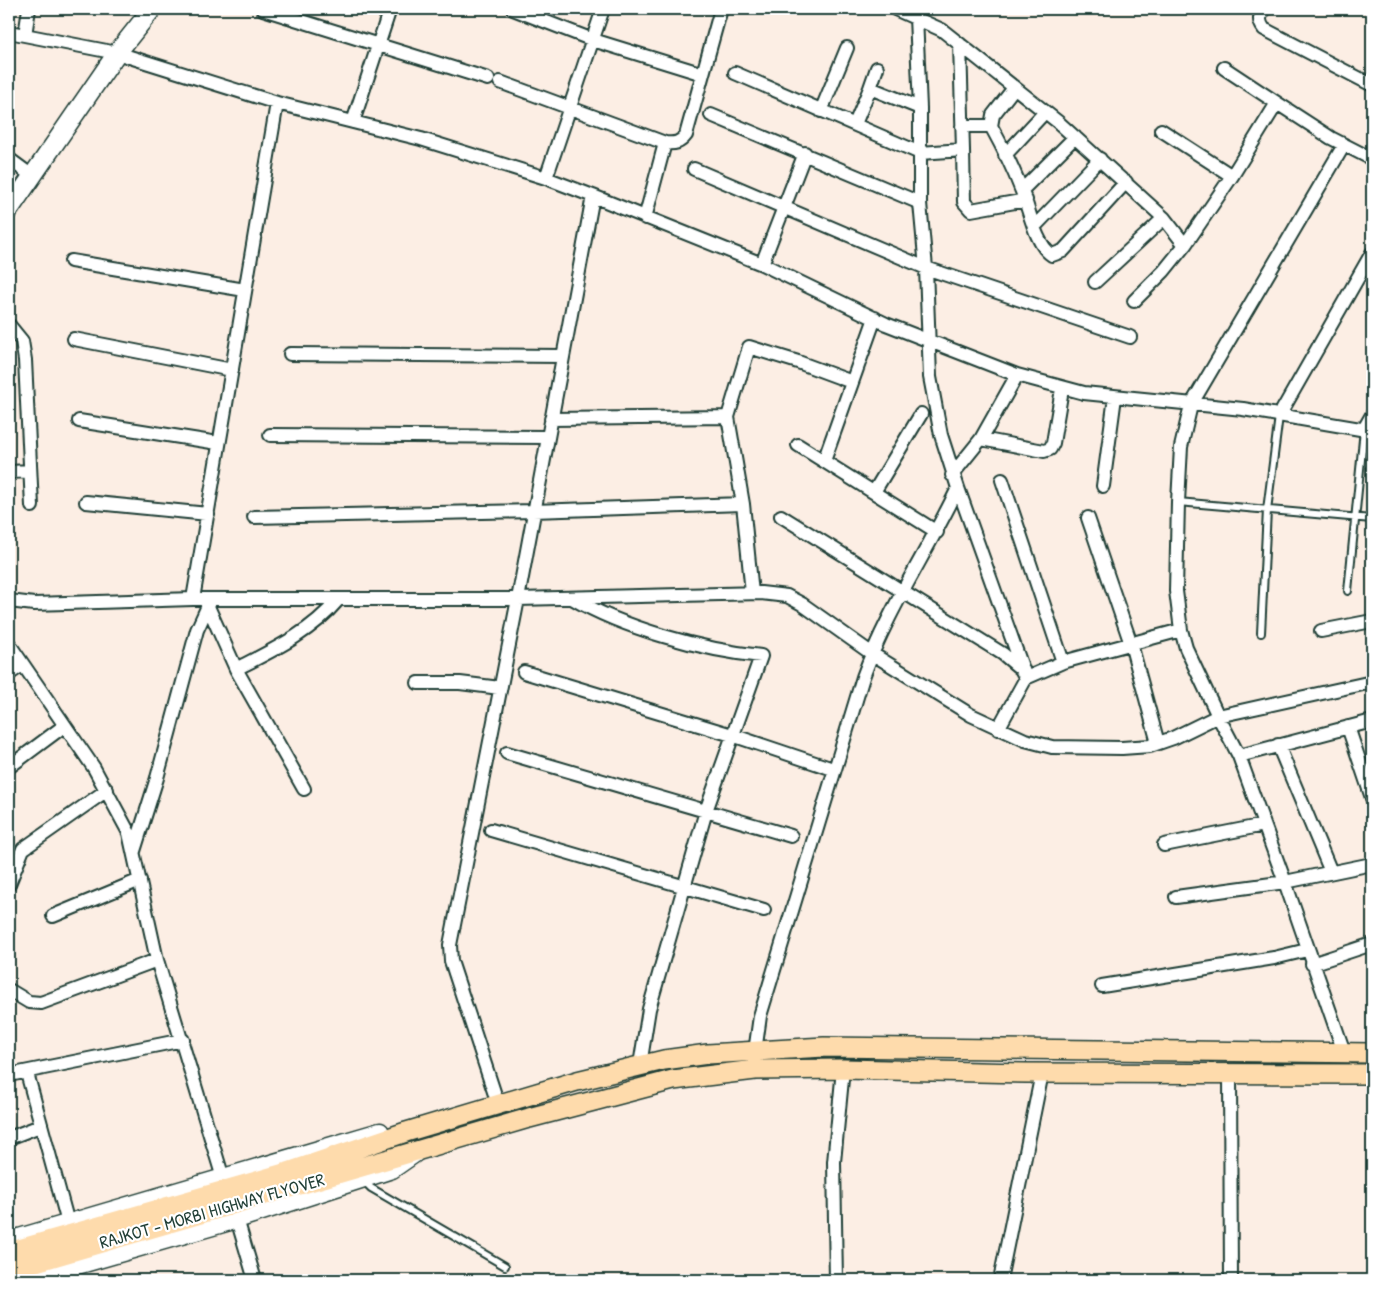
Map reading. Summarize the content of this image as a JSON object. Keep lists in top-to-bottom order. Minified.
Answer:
{"streets":{"main road":["RAJKOT - MORBI HIGHWAY FLYOVER"]}}
